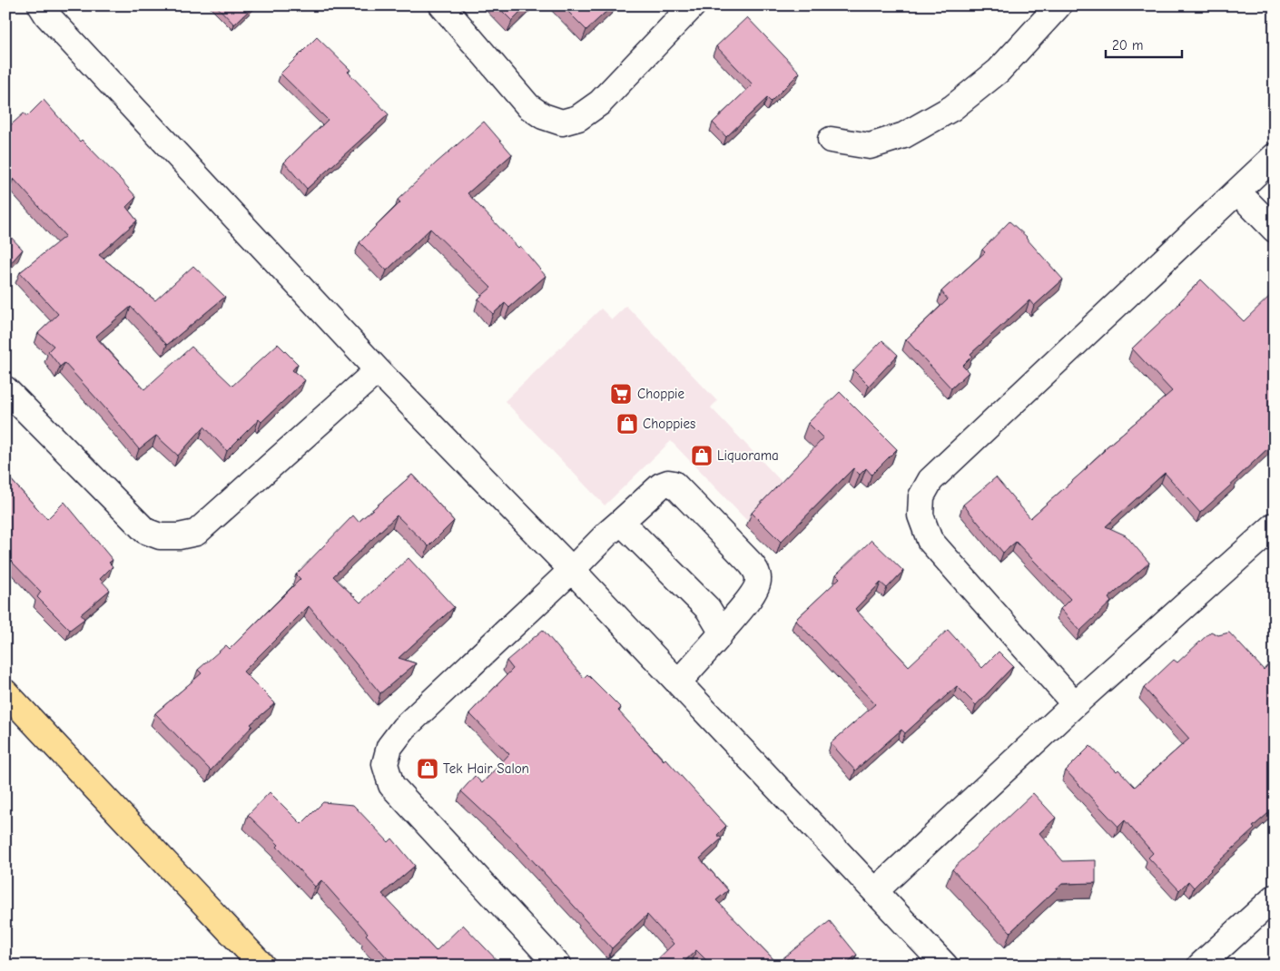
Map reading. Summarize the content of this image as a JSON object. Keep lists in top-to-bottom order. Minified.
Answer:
{"places":{"supermarket":["Choppie"],"shop":["Choppies","Liquorama","Tek Hair Salon"]},"scale_bar":"20 m"}
